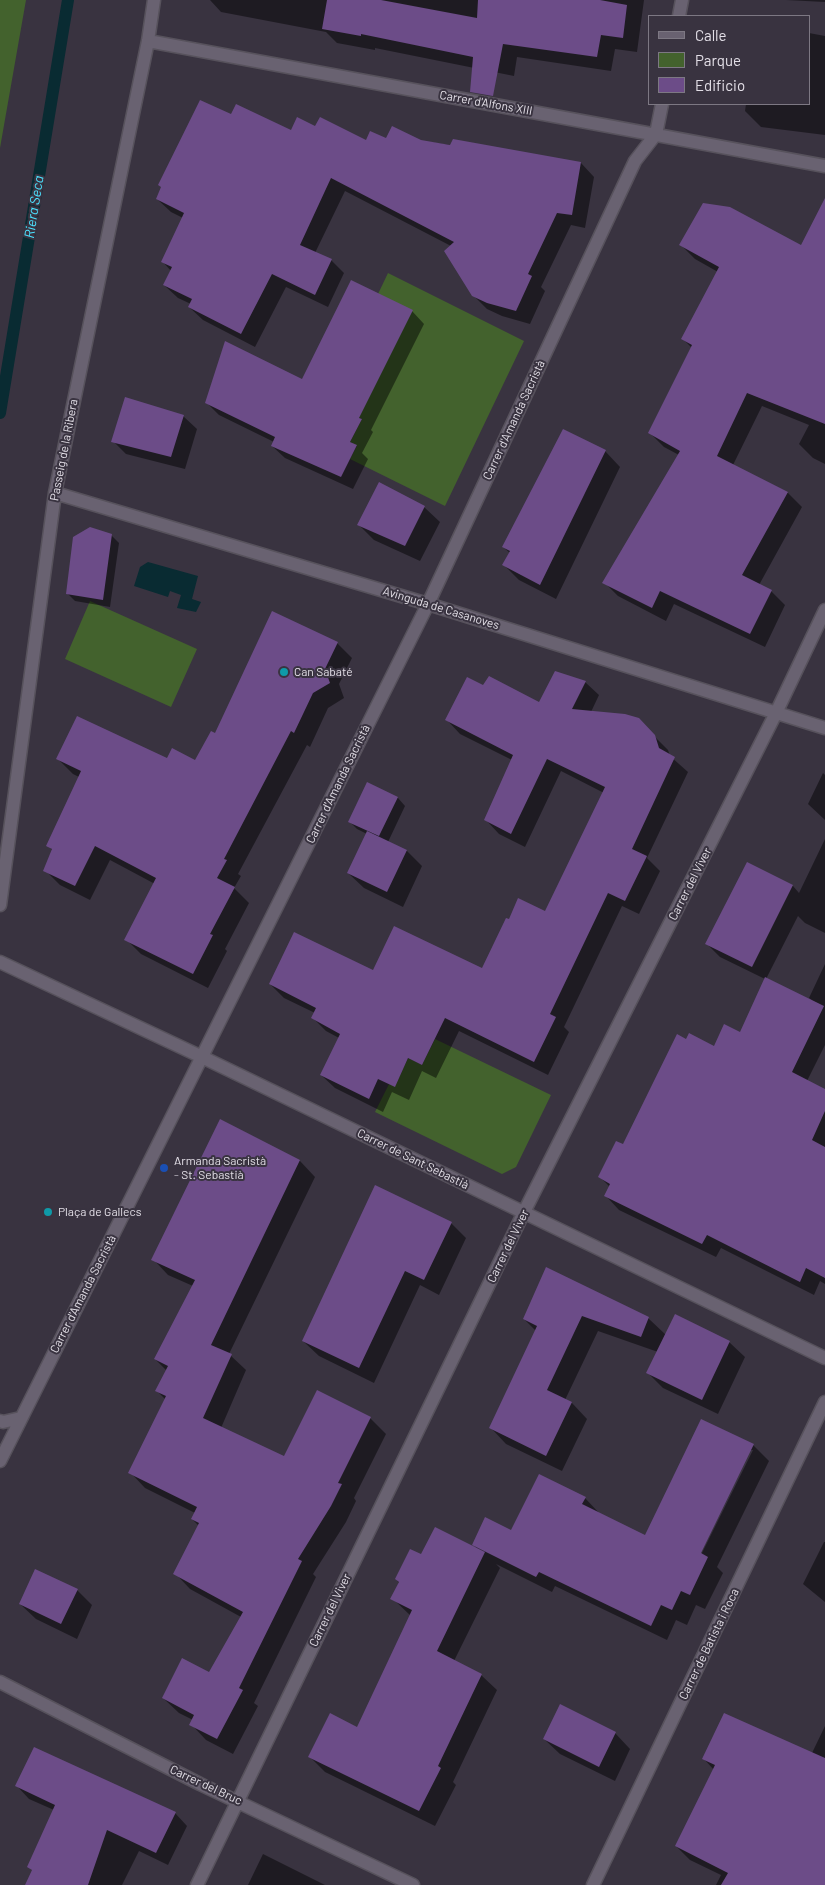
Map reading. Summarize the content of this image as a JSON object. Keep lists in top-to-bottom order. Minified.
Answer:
{"streets":{"street":["Carrer d'Alfons XIII","Carrer d'Amanda Sacristà","Passeig de la Ribera","Avinguda de Casanoves","Carrer del Viver","Carrer de Sant Sebastià","Carrer de Batista i Roca","Carrer del Bruc"]},"crossings":[["Carrer d'Alfons XIII","Carrer d'Amanda Sacristà"],["Carrer d'Alfons XIII","Passeig de la Ribera"],["Carrer d'Amanda Sacristà","Avinguda de Casanoves"],["Carrer d'Amanda Sacristà","Carrer de Sant Sebastià"],["Passeig de la Ribera","Avinguda de Casanoves"],["Avinguda de Casanoves","Carrer del Viver"],["Carrer del Viver","Carrer de Sant Sebastià"],["Carrer del Viver","Carrer del Bruc"]],"water":["Riera Seca"],"places":["Can Sabaté","Armanda Sacristà - St. Sebastià","Plaça de Gallecs"],"legend":["Calle","Parque","Edificio"]}
